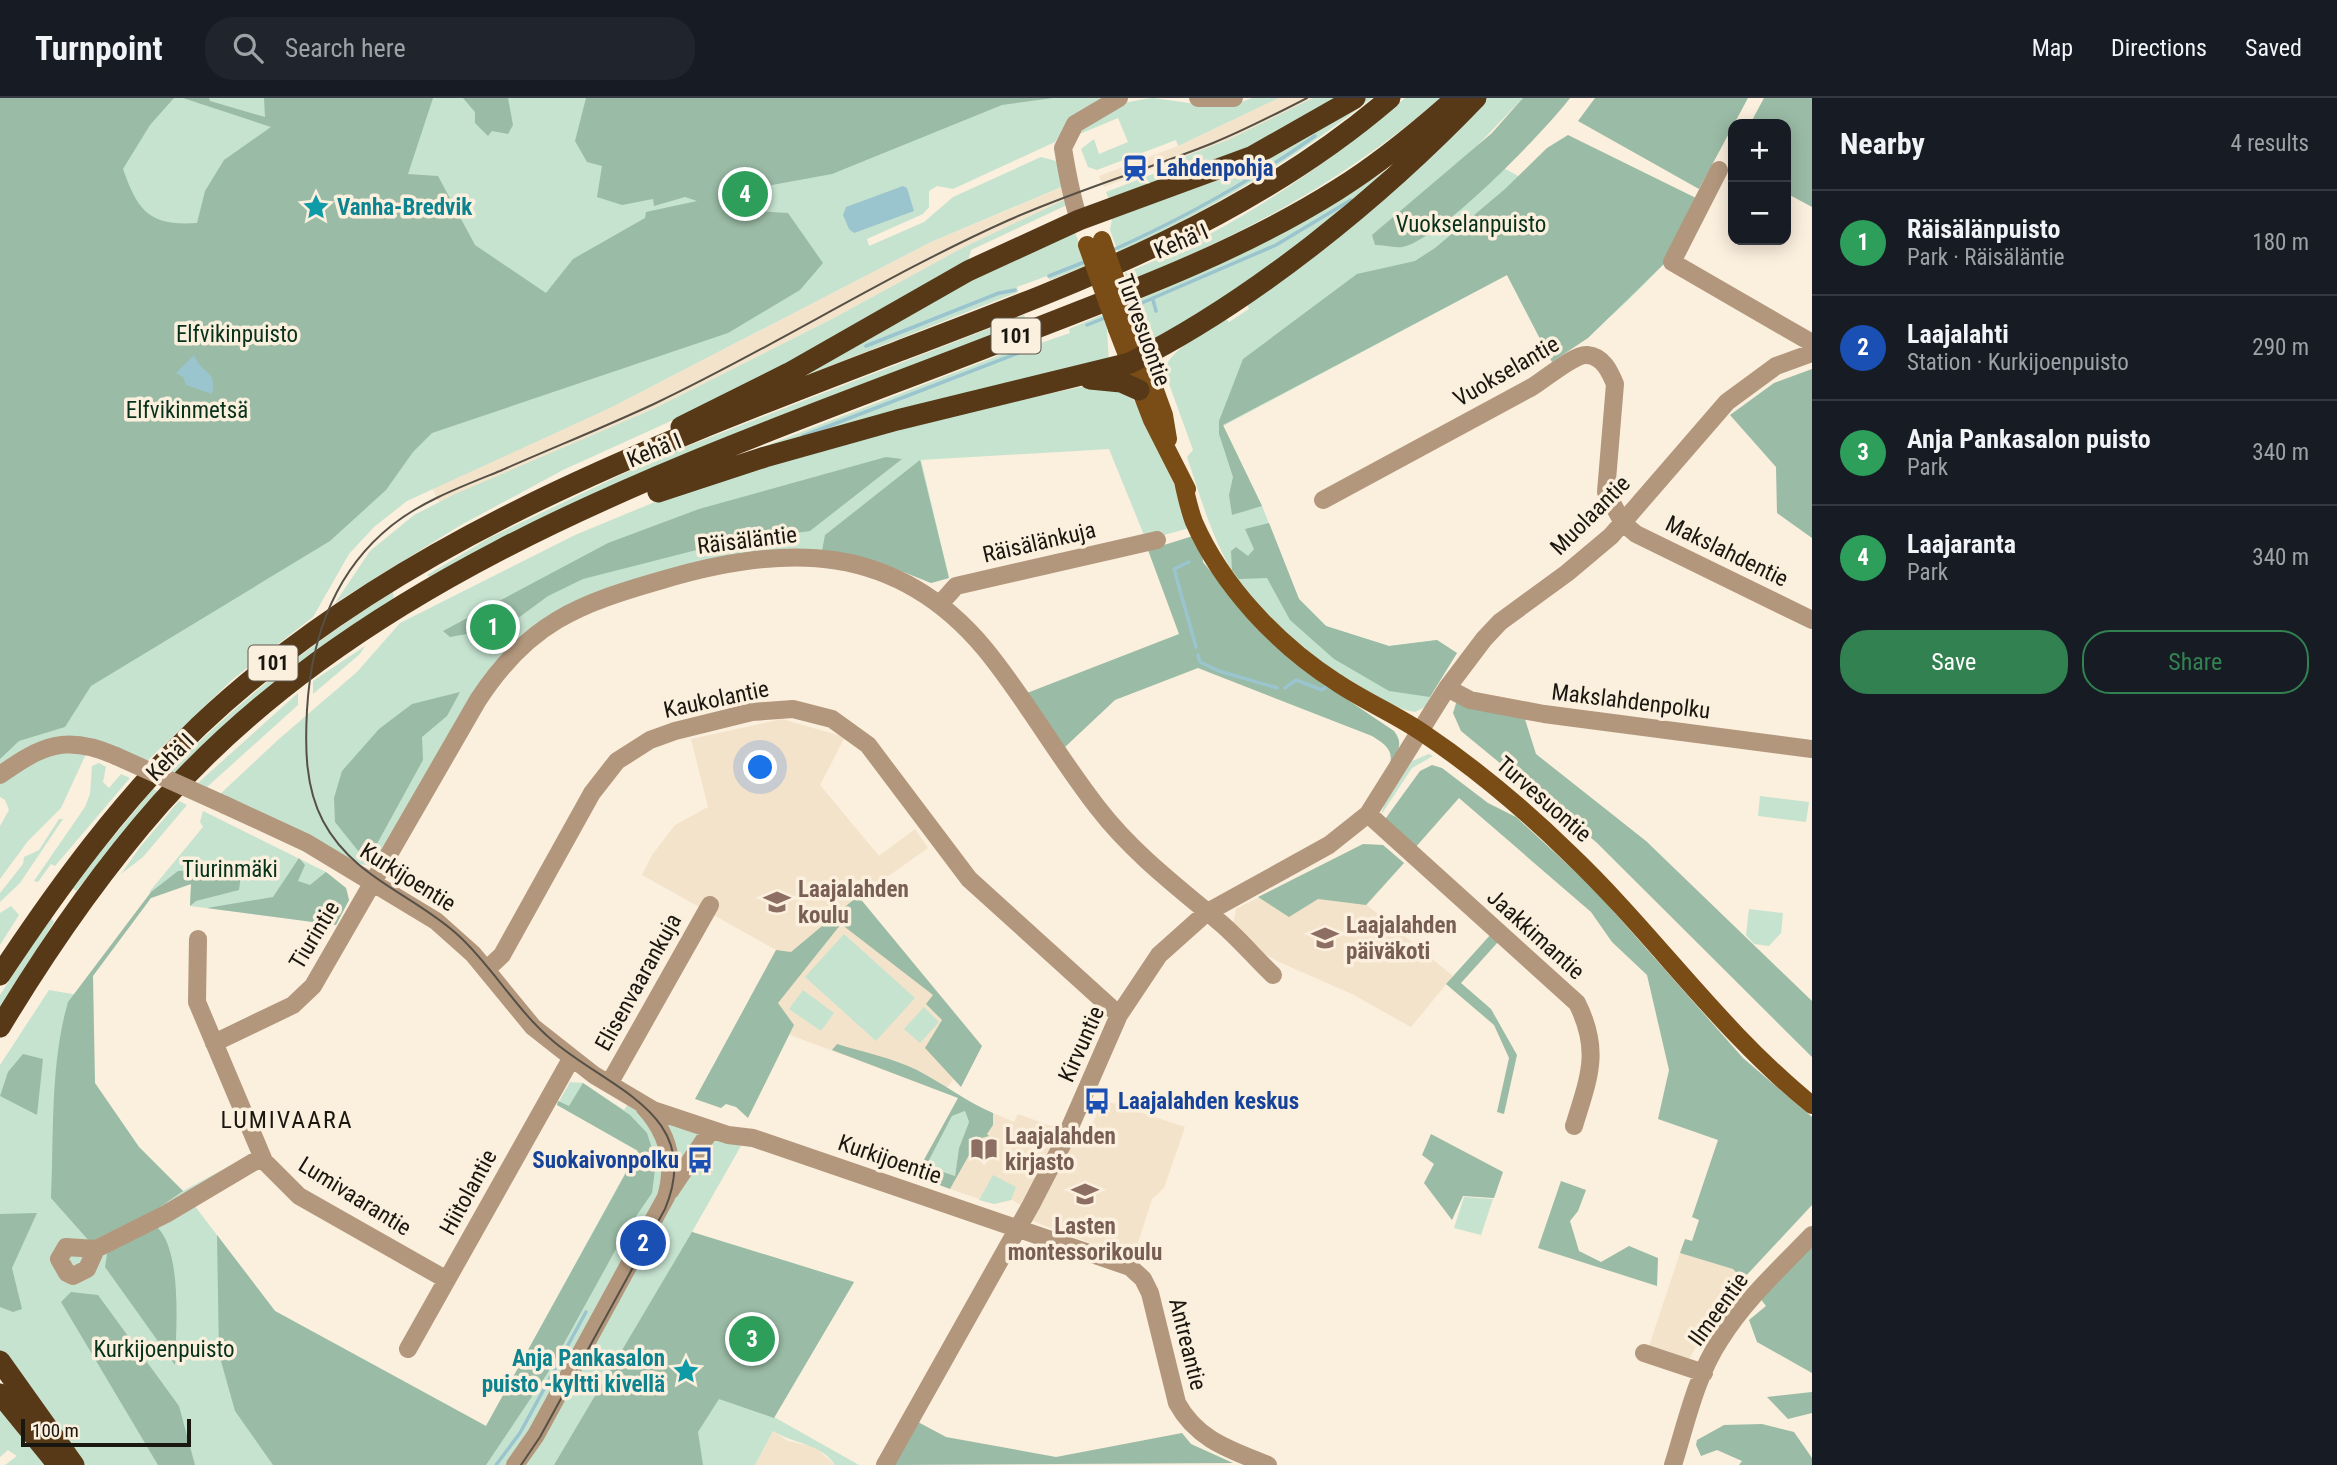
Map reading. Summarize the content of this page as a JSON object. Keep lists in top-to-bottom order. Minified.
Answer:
{"streets":{"highway":["Kehä I","101"],"main road":["Turvesuontie"],"street":["Vuokselantie","Muolaantie","Räisäläntie","Räisälänkuja","Makslahdentie","Kaukolantie","Makslahdenpolku","Kurkijoentie","Jaakkimantie","Tiurintie","Elisenvaarankuja","Kirvuntie","Hiitolantie","Lumivaarantie","Ilmeentie","Antreantie"]},"crossings":[["Turvesuontie","Muolaantie"],["Turvesuontie","Kirvuntie"],["Vuokselantie","Muolaantie"],["Vuokselantie","Makslahdentie"],["Muolaantie","Makslahdentie"],["Muolaantie","Makslahdenpolku"],["Muolaantie","Kirvuntie"],["Räisäläntie","Räisälänkuja"],["Räisäläntie","Kurkijoentie"],["Räisäläntie","Tiurintie"],["Räisäläntie","Kirvuntie"],["Kaukolantie","Kurkijoentie"],["Kaukolantie","Kirvuntie"],["Kurkijoentie","Tiurintie"],["Kurkijoentie","Elisenvaarankuja"],["Kurkijoentie","Kirvuntie"],["Kurkijoentie","Hiitolantie"],["Kurkijoentie","Antreantie"],["Jaakkimantie","Kirvuntie"],["Tiurintie","Lumivaarantie"],["Kirvuntie","Antreantie"],["Hiitolantie","Lumivaarantie"]],"districts":["LUMIVAARA"],"parks":["Vuokselanpuisto","Elfvikinpuisto","Elfvikinmetsä","Tiurinmäki","Kurkijoenpuisto"],"places":{"station":["Lahdenpohja"],"place":["Vanha-Bredvik","Anja Pankasalon puisto -kyltti kivellä"],"school or university":["Laajalahden koulu","Laajalahden päiväkoti","Lasten montessorikoulu"],"bus stop":["Laajalahden keskus","Suokaivonpolku"],"library":["Laajalahden kirjasto"]},"scale_bar":"100 m","page":{"header":"Turnpoint","search":"Search here","nav":["Map","Directions","Saved"],"heading":["Nearby","4 results"],"map_buttons":["+","−"],"pins":["4","1","2","3"],"list":[{"mark":"1","name":"Räisälänpuisto","note":"Park · Räisäläntie","value":"180 m"},{"mark":"2","name":"Laajalahti","note":"Station · Kurkijoenpuisto","value":"290 m"},{"mark":"3","name":"Anja Pankasalon puisto","note":"Park","value":"340 m"},{"mark":"4","name":"Laajaranta","note":"Park","value":"340 m"}],"buttons":["Save","Share"],"scale":"100 m"}}
